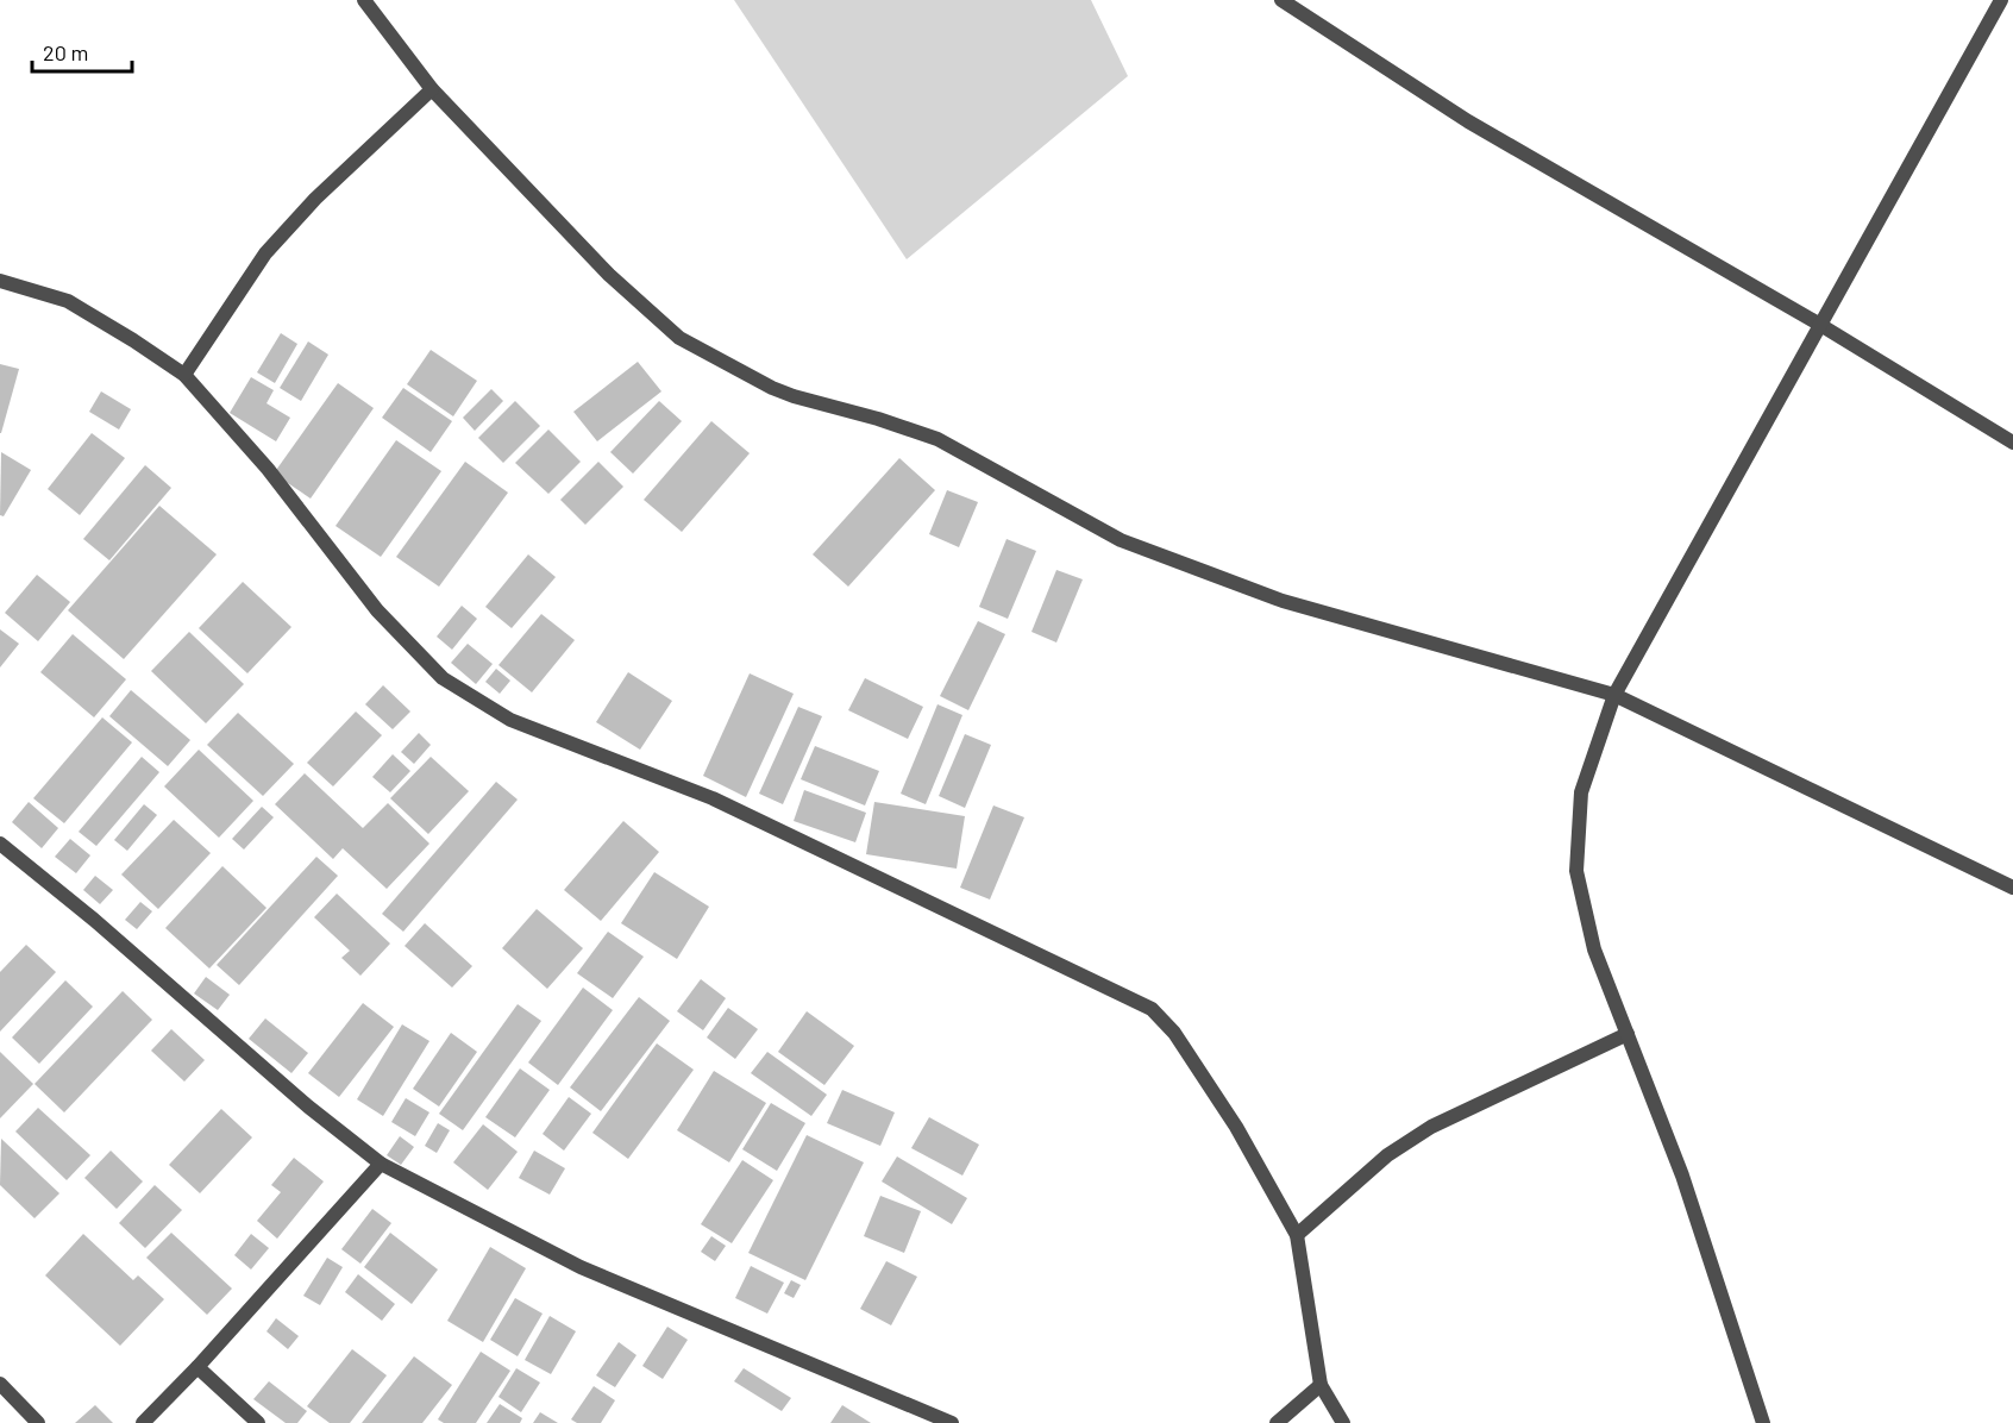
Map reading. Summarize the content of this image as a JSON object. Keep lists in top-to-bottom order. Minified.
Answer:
{"scale_bar":"20 m"}
